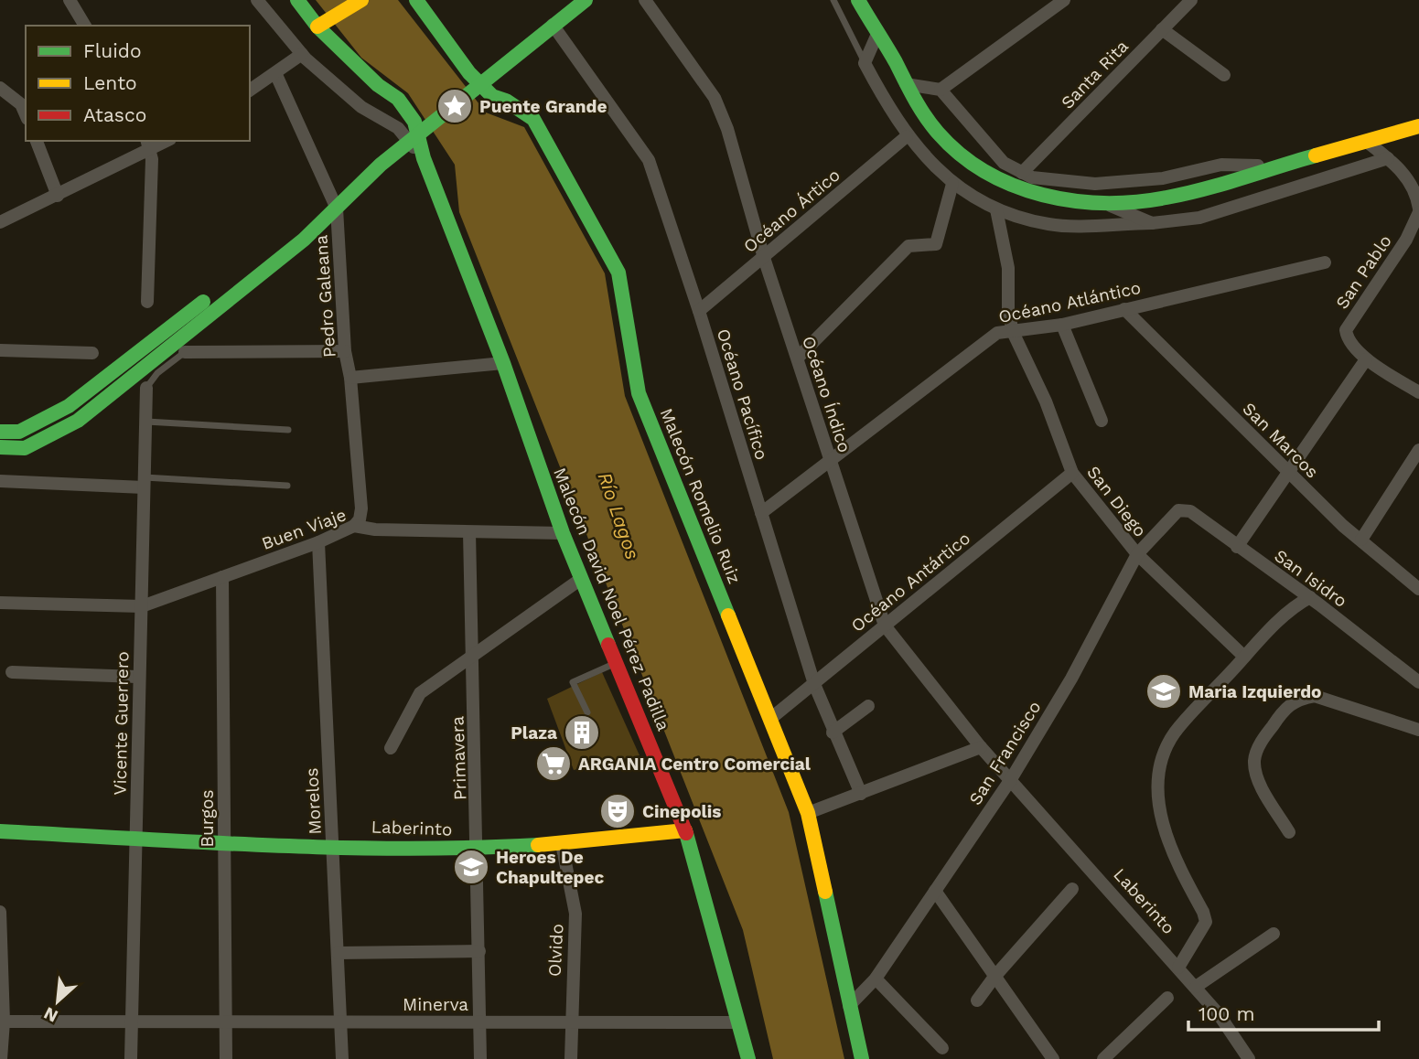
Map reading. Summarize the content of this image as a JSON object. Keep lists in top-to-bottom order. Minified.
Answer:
{"streets":{"street":["Santa Rita","Océano Ártico","San Pablo","Pedro Galeana","Océano Atlántico","Océano Pacífico","Océano Índico","San Marcos","Malecón Romelio Ruiz","San Diego","Buen Viaje","San Isidro","Océano Antártico","Malecón David Noel Pérez Padilla","Vicente Guerrero","San Francisco","Primavera","Morelos","Burgos","Laberinto","Olvido","Minerva"]},"crossings":[["Océano Ártico","Océano Pacífico"],["Océano Ártico","Océano Índico"],["Pedro Galeana","Buen Viaje"],["Océano Atlántico","Océano Pacífico"],["Océano Atlántico","Océano Índico"],["Océano Atlántico","San Marcos"],["Océano Atlántico","San Diego"],["Océano Pacífico","Océano Antártico"],["Océano Índico","Océano Antártico"],["Océano Índico","San Francisco"],["Océano Índico","Laberinto"],["Malecón Romelio Ruiz","Océano Antártico"],["Malecón Romelio Ruiz","San Francisco"],["San Diego","Océano Antártico"],["San Diego","San Francisco"],["Buen Viaje","Malecón David Noel Pérez Padilla"],["Buen Viaje","Vicente Guerrero"],["Buen Viaje","Primavera"],["Buen Viaje","Morelos"],["Buen Viaje","Burgos"],["San Isidro","San Francisco"],["Malecón David Noel Pérez Padilla","Laberinto"],["Malecón David Noel Pérez Padilla","Minerva"],["Vicente Guerrero","Laberinto"],["Vicente Guerrero","Minerva"],["San Francisco","Laberinto"],["Primavera","Laberinto"],["Primavera","Minerva"],["Morelos","Laberinto"],["Morelos","Minerva"],["Burgos","Laberinto"],["Burgos","Minerva"],["Laberinto","Olvido"],["Olvido","Minerva"]],"water":["Río Lagos"],"places":{"place":["Puente Grande"],"school or university":["Maria Izquierdo","Heroes De Chapultepec"],"building":["Plaza"],"supermarket":["ARGANIA Centro Comercial"],"theatre":["Cinepolis"]},"legend":["Fluido","Lento","Atasco"],"scale_bar":"100 m","north":"bottom left"}
